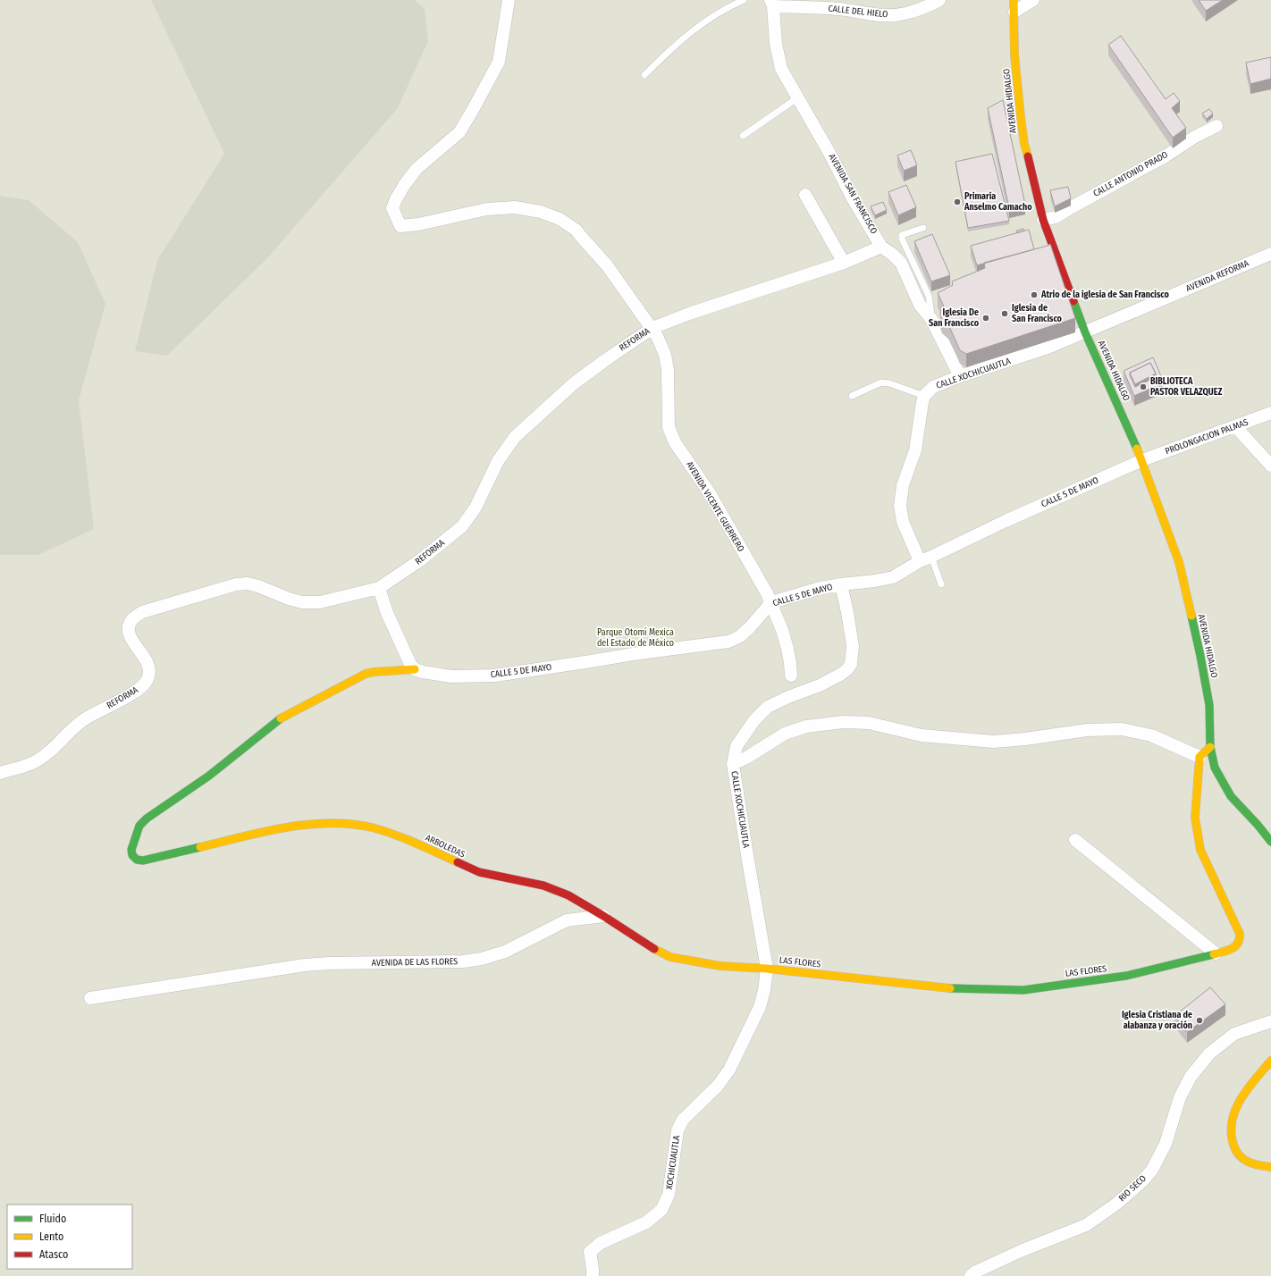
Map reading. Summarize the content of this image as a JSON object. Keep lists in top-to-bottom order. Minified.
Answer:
{"streets":{"street":["CALLE DEL HIELO","AVENIDA HIDALGO","CALLE ANTONIO PRADO","AVENIDA SAN FRANCISCO","AVENIDA REFORMA","REFORMA","CALLE XOCHICUAUTLA","PROLONGACION PALMAS","CALLE 5 DE MAYO","AVENIDA VICENTE GUERRERO","ARBOLEDAS","AVENIDA DE LAS FLORES","LAS FLORES","XOCHICUAUTLA","RIO SECO"]},"crossings":[["CALLE DEL HIELO","AVENIDA SAN FRANCISCO"],["AVENIDA HIDALGO","CALLE ANTONIO PRADO"],["AVENIDA HIDALGO","AVENIDA REFORMA"],["AVENIDA HIDALGO","CALLE XOCHICUAUTLA"],["AVENIDA HIDALGO","PROLONGACION PALMAS"],["AVENIDA HIDALGO","CALLE 5 DE MAYO"],["AVENIDA SAN FRANCISCO","REFORMA"],["AVENIDA SAN FRANCISCO","CALLE XOCHICUAUTLA"],["AVENIDA REFORMA","CALLE XOCHICUAUTLA"],["REFORMA","AVENIDA VICENTE GUERRERO"],["CALLE XOCHICUAUTLA","CALLE 5 DE MAYO"],["CALLE XOCHICUAUTLA","LAS FLORES"],["CALLE XOCHICUAUTLA","XOCHICUAUTLA"],["PROLONGACION PALMAS","CALLE 5 DE MAYO"],["CALLE 5 DE MAYO","AVENIDA VICENTE GUERRERO"],["CALLE 5 DE MAYO","ARBOLEDAS"],["ARBOLEDAS","AVENIDA DE LAS FLORES"],["ARBOLEDAS","LAS FLORES"],["AVENIDA DE LAS FLORES","LAS FLORES"],["LAS FLORES","XOCHICUAUTLA"]],"parks":["Parque Otomí Mexica del Estado de México"],"places":["Primaria Anselmo Camacho","Atrio de la iglesia de San Francisco","Iglesia de San Francisco","Iglesia De San Francisco","BIBLIOTECA PASTOR VELAZQUEZ","Iglesia Cristiana de alabanza y oración"],"legend":["Fluido","Lento","Atasco"]}
